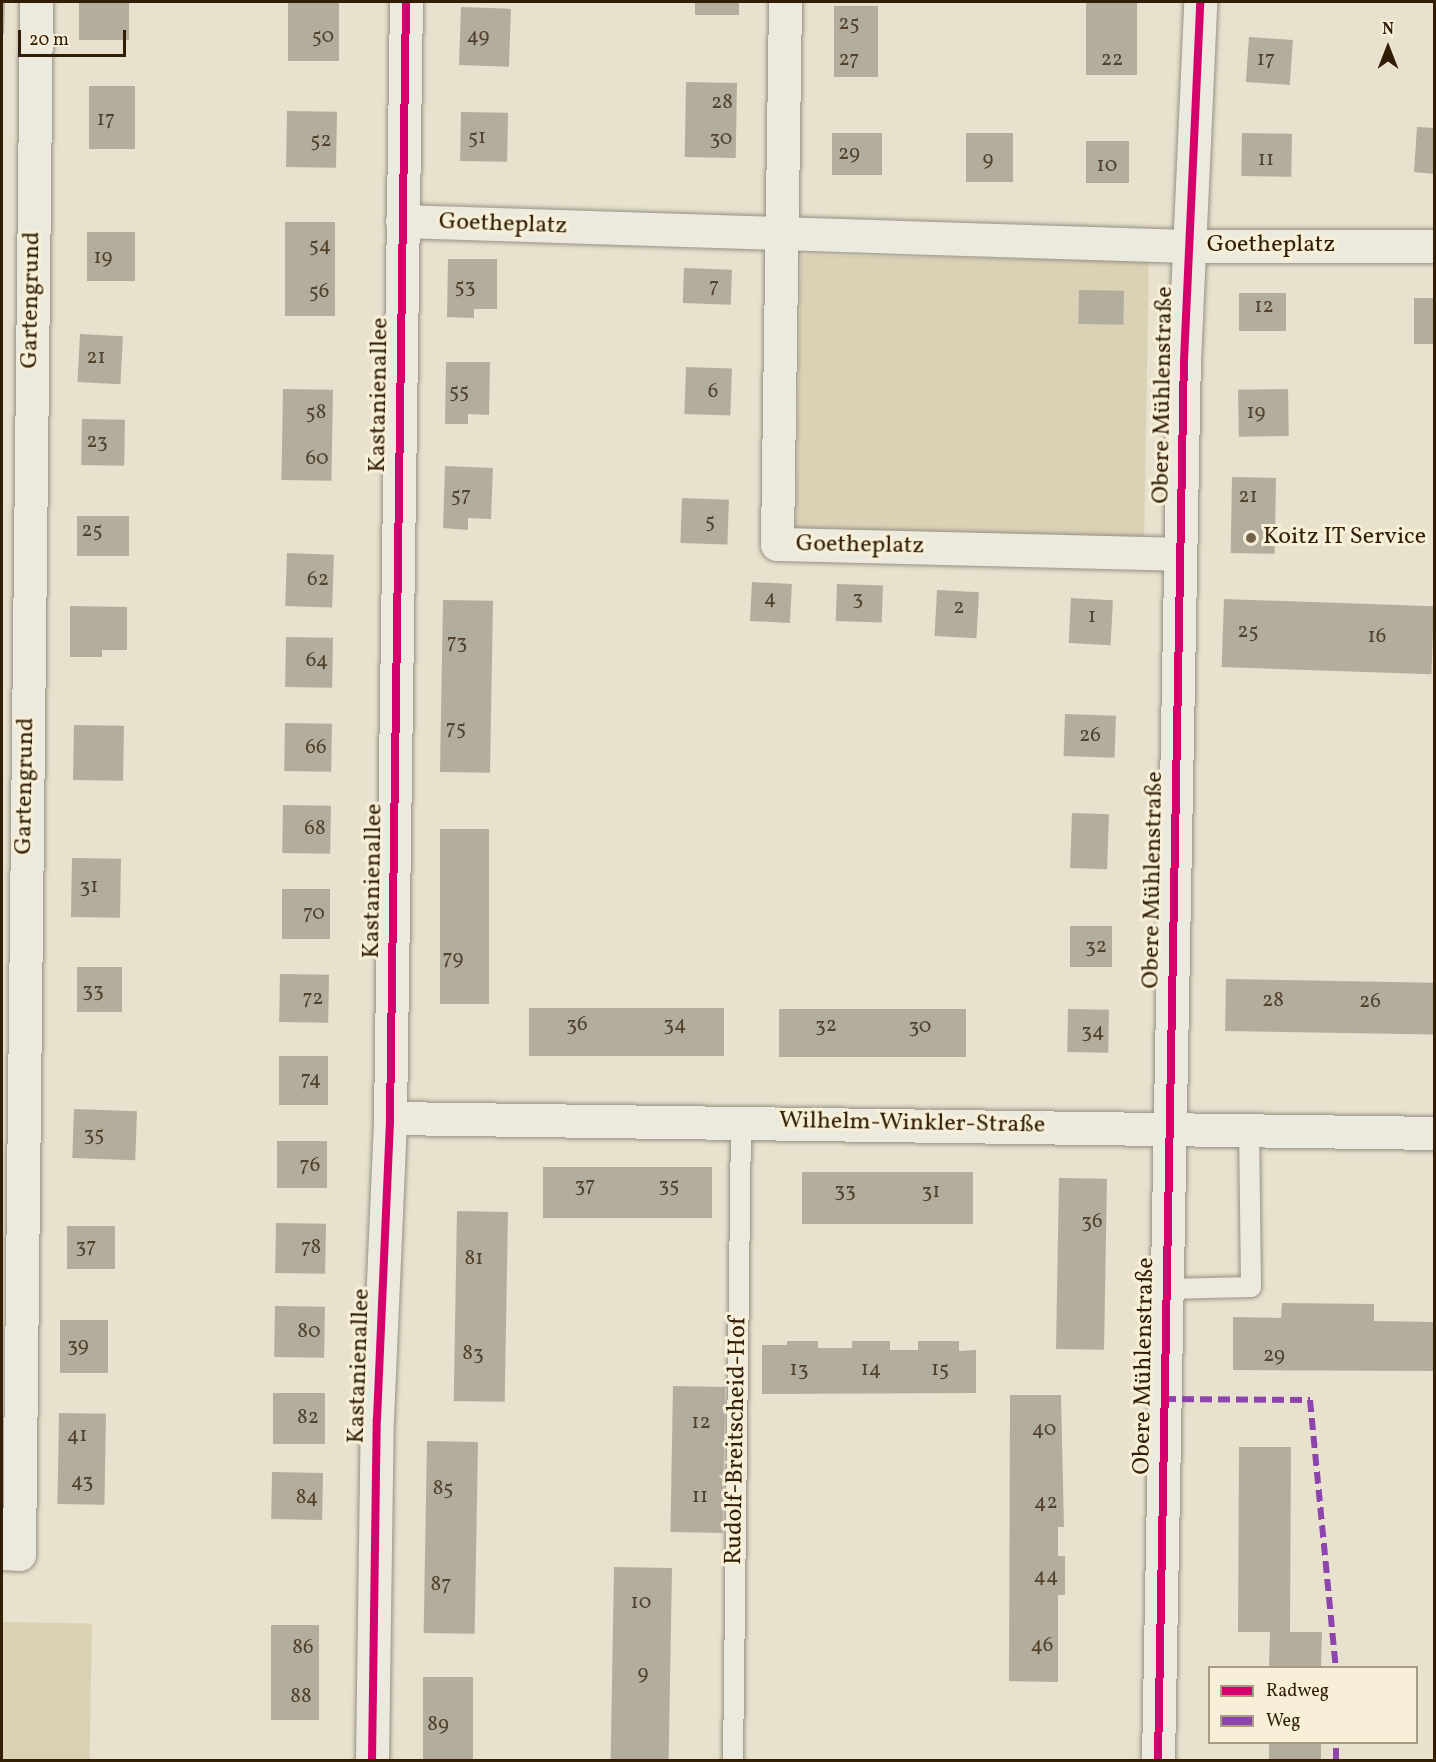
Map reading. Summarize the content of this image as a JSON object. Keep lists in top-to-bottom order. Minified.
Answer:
{"streets":{"street":["Goetheplatz","Gartengrund","Kastanienallee","Obere Mühlenstraße","Wilhelm-Winkler-Straße"],"lane":["Rudolf-Breitscheid-Hof"]},"crossings":[["Goetheplatz","Kastanienallee"],["Goetheplatz","Obere Mühlenstraße"],["Kastanienallee","Wilhelm-Winkler-Straße"],["Obere Mühlenstraße","Wilhelm-Winkler-Straße"],["Wilhelm-Winkler-Straße","Rudolf-Breitscheid-Hof"]],"places":["Koitz IT Service"],"house_numbers":["25","50","49","27","22","17","28","17","51","30","52","29","9","11","10","54","19","53","7","56","12","21","55","6","58","19","23","60","57","21","5","25","62","4","3","2","1","25","16","73","64","75","26","66","68","31","70","32","79","33","72","28","26","36","34","32","30","34","74","35","76","37","35","33","31","36","37","78","81","80","39","83","29","13","14","15","82","12","40","41","43","85","11","84","42","44","87","10","46","86","9","88","89"],"legend":["Radweg","Weg"],"scale_bar":"20 m","north":"top"}
